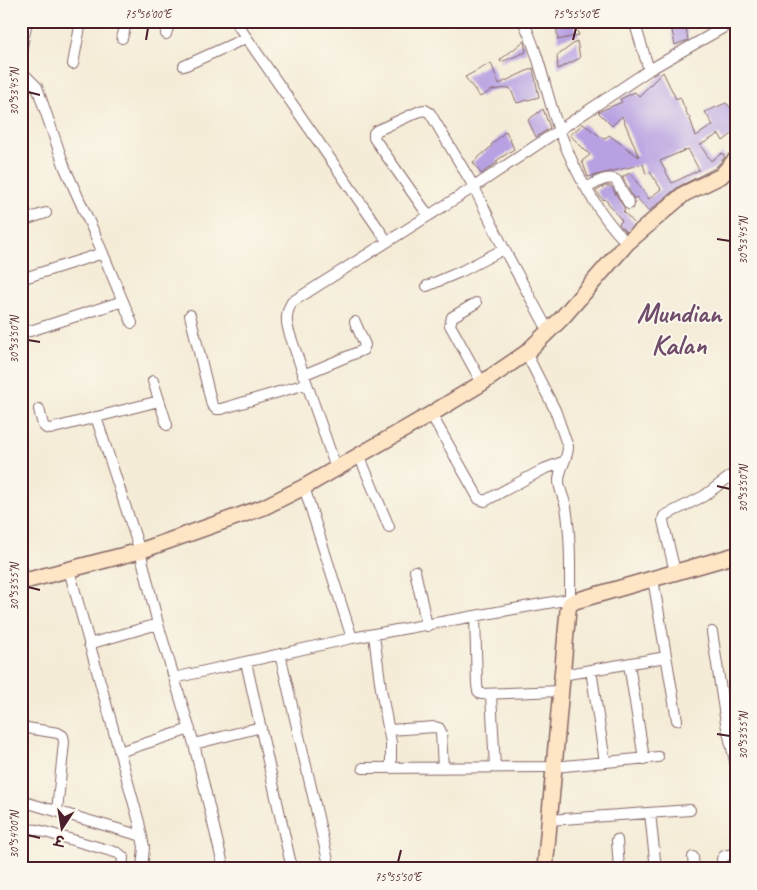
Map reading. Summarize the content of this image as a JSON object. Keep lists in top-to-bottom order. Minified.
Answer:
{"districts":["Mundian Kalan"],"north":"bottom","coordinates":["75°56'00\"E","75°55'50\"E","30°53'45\"N","30°53'50\"N","30°53'55\"N","30°54'00\"N"]}
